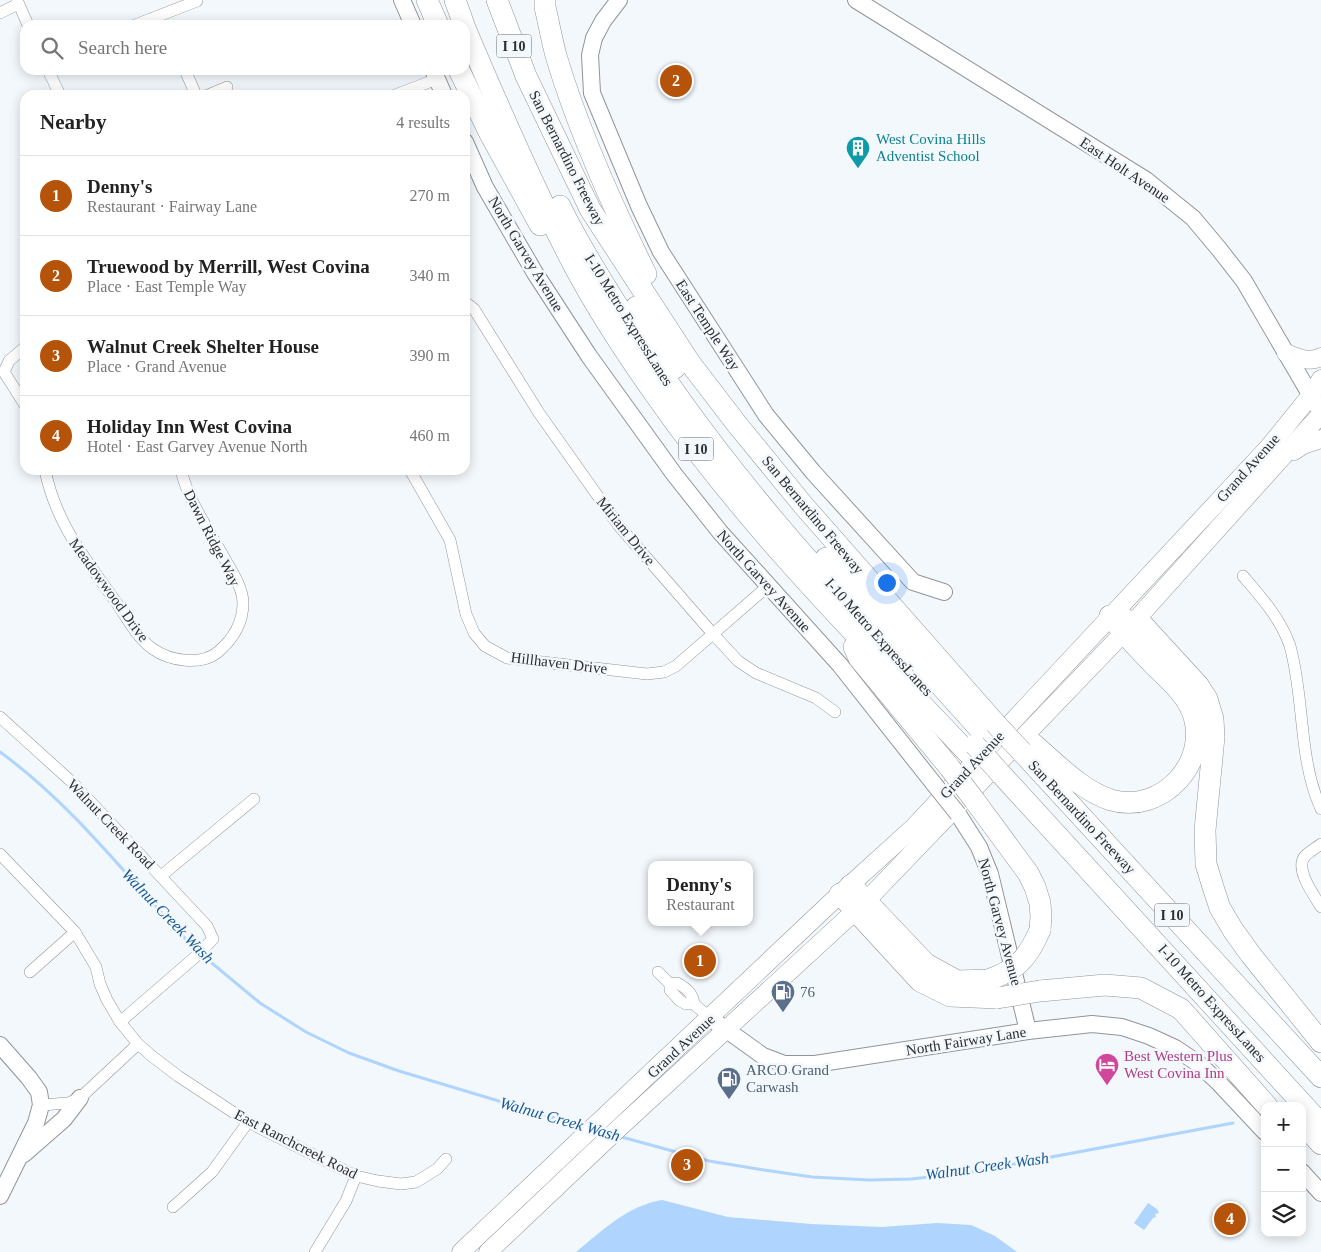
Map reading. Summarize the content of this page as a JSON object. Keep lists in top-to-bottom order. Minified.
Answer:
{"streets":{"highway":["I 10","San Bernardino Freeway","I-10 Metro ExpressLanes"],"main road":["Grand Avenue"],"street":["East Holt Avenue","North Garvey Avenue","East Temple Way","Miriam Drive","Dawn Ridge Way","Meadowwood Drive","Hillhaven Drive","Walnut Creek Road","North Fairway Lane","East Ranchcreek Road"]},"crossings":[["San Bernardino Freeway","I-10 Metro ExpressLanes"],["East Holt Avenue","Grand Avenue"],["North Garvey Avenue","Hillhaven Drive"],["North Garvey Avenue","North Fairway Lane"],["Grand Avenue","North Fairway Lane"],["Miriam Drive","Hillhaven Drive"],["Dawn Ridge Way","Meadowwood Drive"],["Walnut Creek Road","East Ranchcreek Road"]],"water":["Walnut Creek Wash"],"places":{"building":["West Covina Hills Adventist School"],"fuel station":["76","ARCO Grand Carwash"],"hotel":["Best Western Plus West Covina Inn"]},"page":{"search":"Search here","pins":["2","1","3","4"],"heading":["Nearby","4 results"],"list":[{"mark":"1","name":"Denny's","note":"Restaurant · Fairway Lane","value":"270 m"},{"mark":"2","name":"Truewood by Merrill, West Covina","note":"Place · East Temple Way","value":"340 m"},{"mark":"3","name":"Walnut Creek Shelter House","note":"Place · Grand Avenue","value":"390 m"},{"mark":"4","name":"Holiday Inn West Covina","note":"Hotel · East Garvey Avenue North","value":"460 m"}],"popup":["Denny's","Restaurant"],"map_buttons":["+","−"]}}
